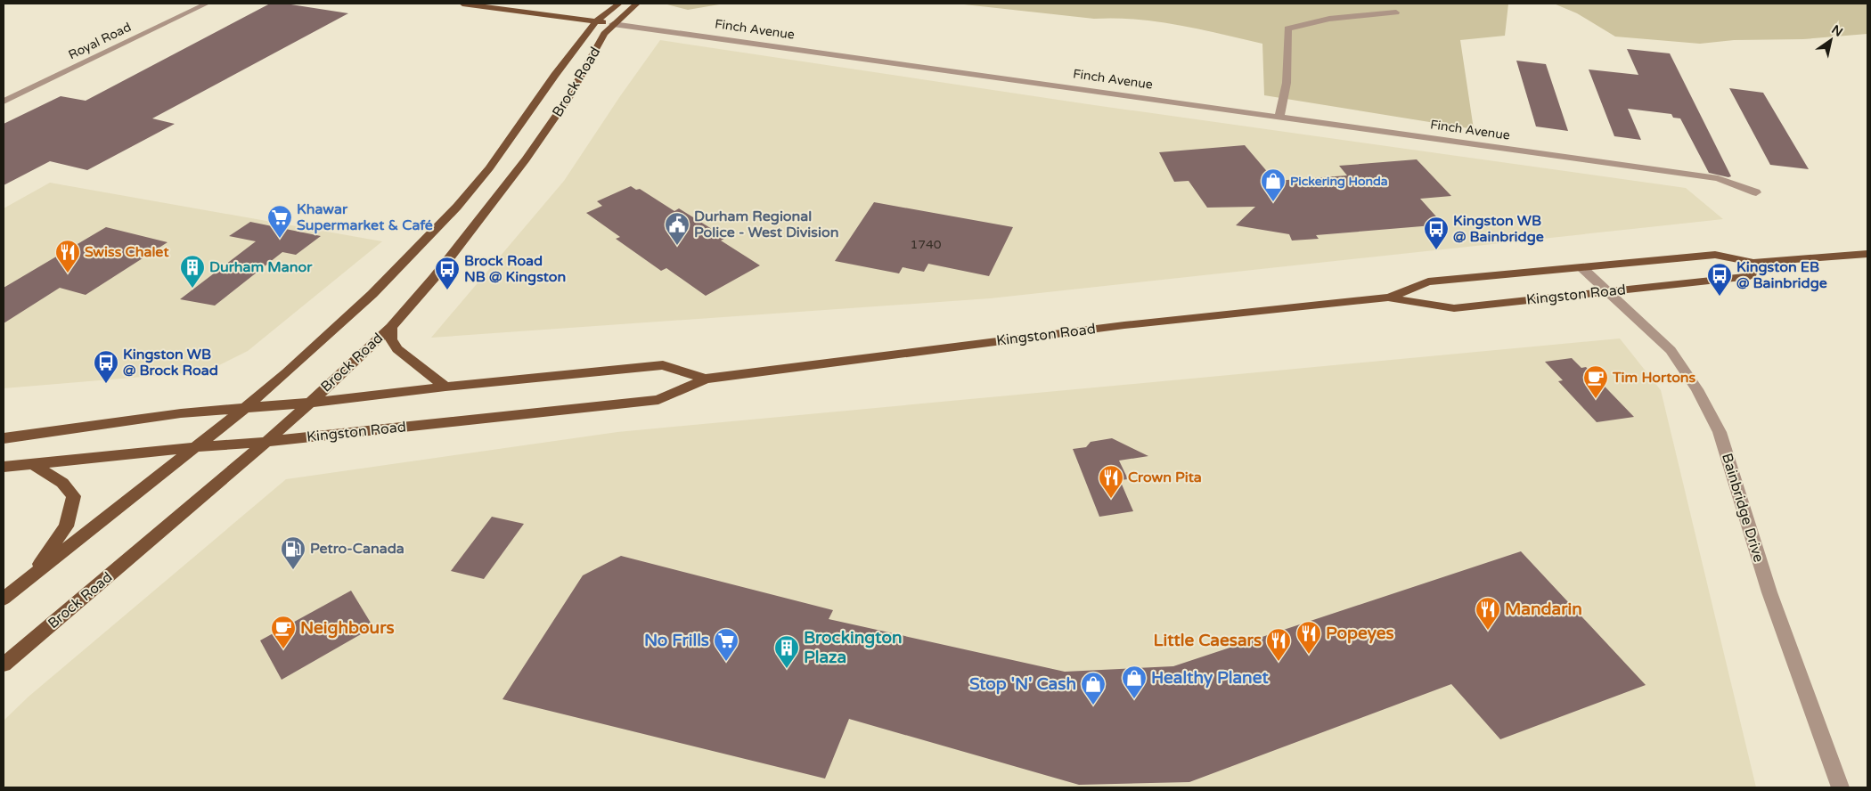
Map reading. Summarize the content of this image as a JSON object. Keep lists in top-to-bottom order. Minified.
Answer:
{"streets":{"main road":["Finch Avenue","Brock Road","Kingston Road"],"street":["Royal Road","Bainbridge Drive"]},"crossings":[["Finch Avenue","Brock Road"],["Brock Road","Kingston Road"],["Kingston Road","Bainbridge Drive"]],"places":{"shop":["Pickering Honda","Healthy Planet","Stop 'N' Cash"],"supermarket":["Khawar Supermarket & Café","No Frills"],"public building":["Durham Regional Police - West Division"],"bus stop":["Kingston WB @ Bainbridge","Brock Road NB @ Kingston","Kingston EB @ Bainbridge","Kingston WB @ Brock Road"],"restaurant":["Swiss Chalet","Crown Pita","Mandarin","Popeyes","Little Caesars"],"building":["Durham Manor","Brockington Plaza"],"cafe":["Tim Hortons","Neighbours"],"fuel station":["Petro-Canada"]},"house_numbers":["1740"],"north":"top right"}
